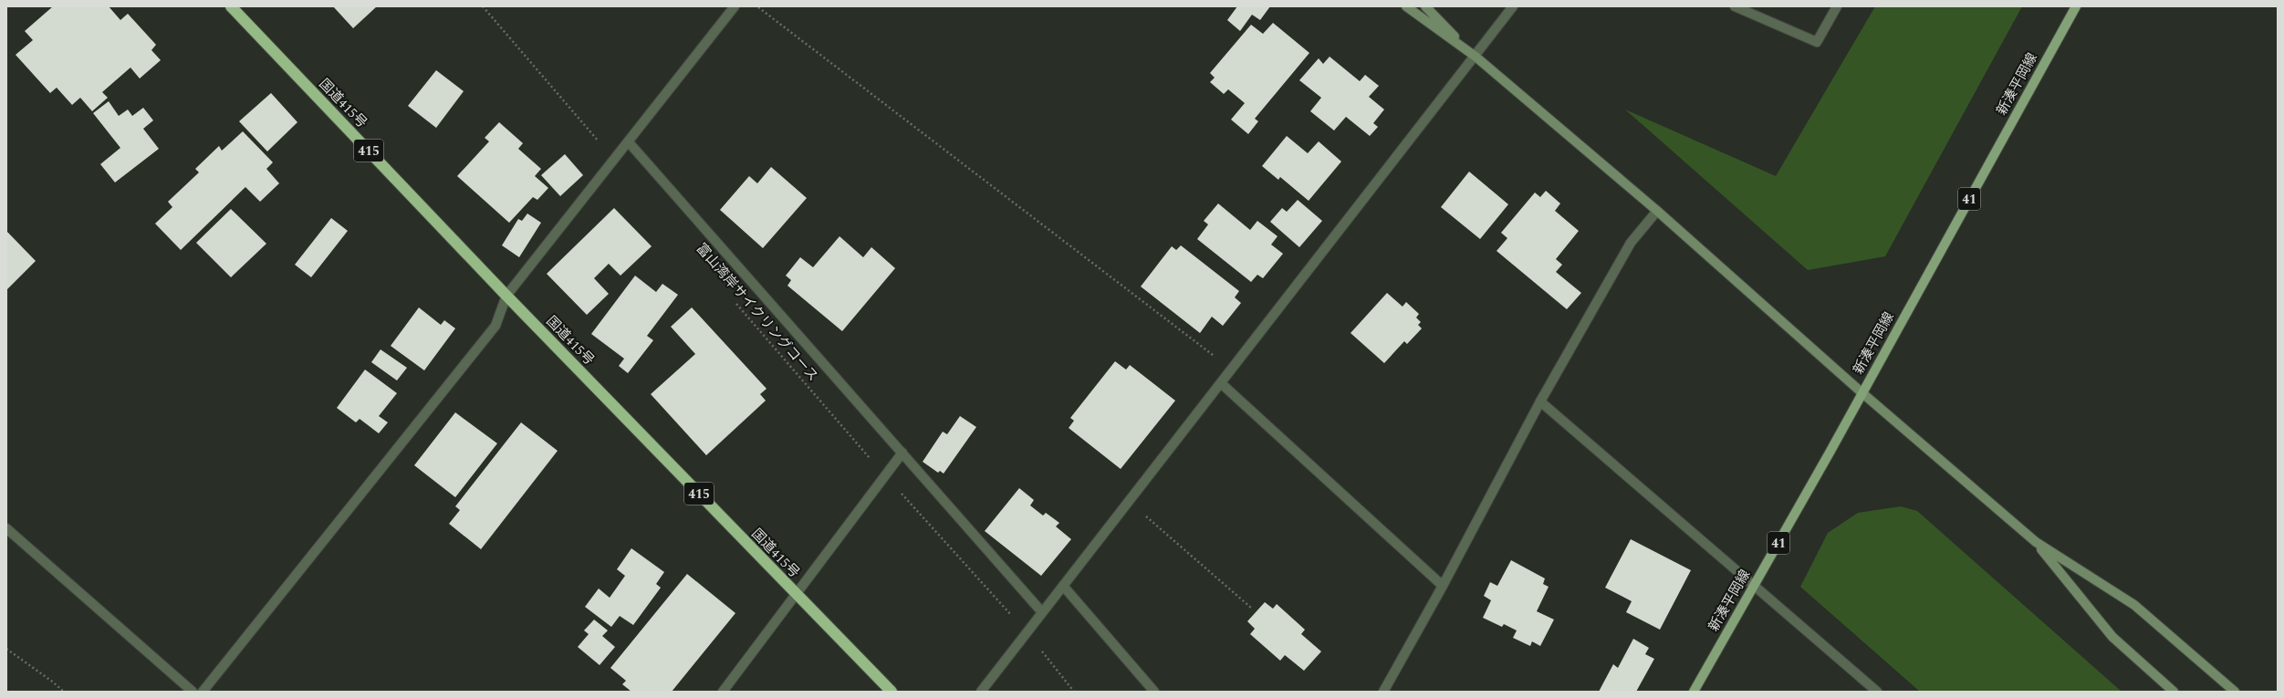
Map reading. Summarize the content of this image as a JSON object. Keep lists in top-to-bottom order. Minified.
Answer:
{"streets":{"highway":["国道415号","415"],"main road":["新湊平岡線","41"],"path":["富山湾岸サイクリングコース"]}}
